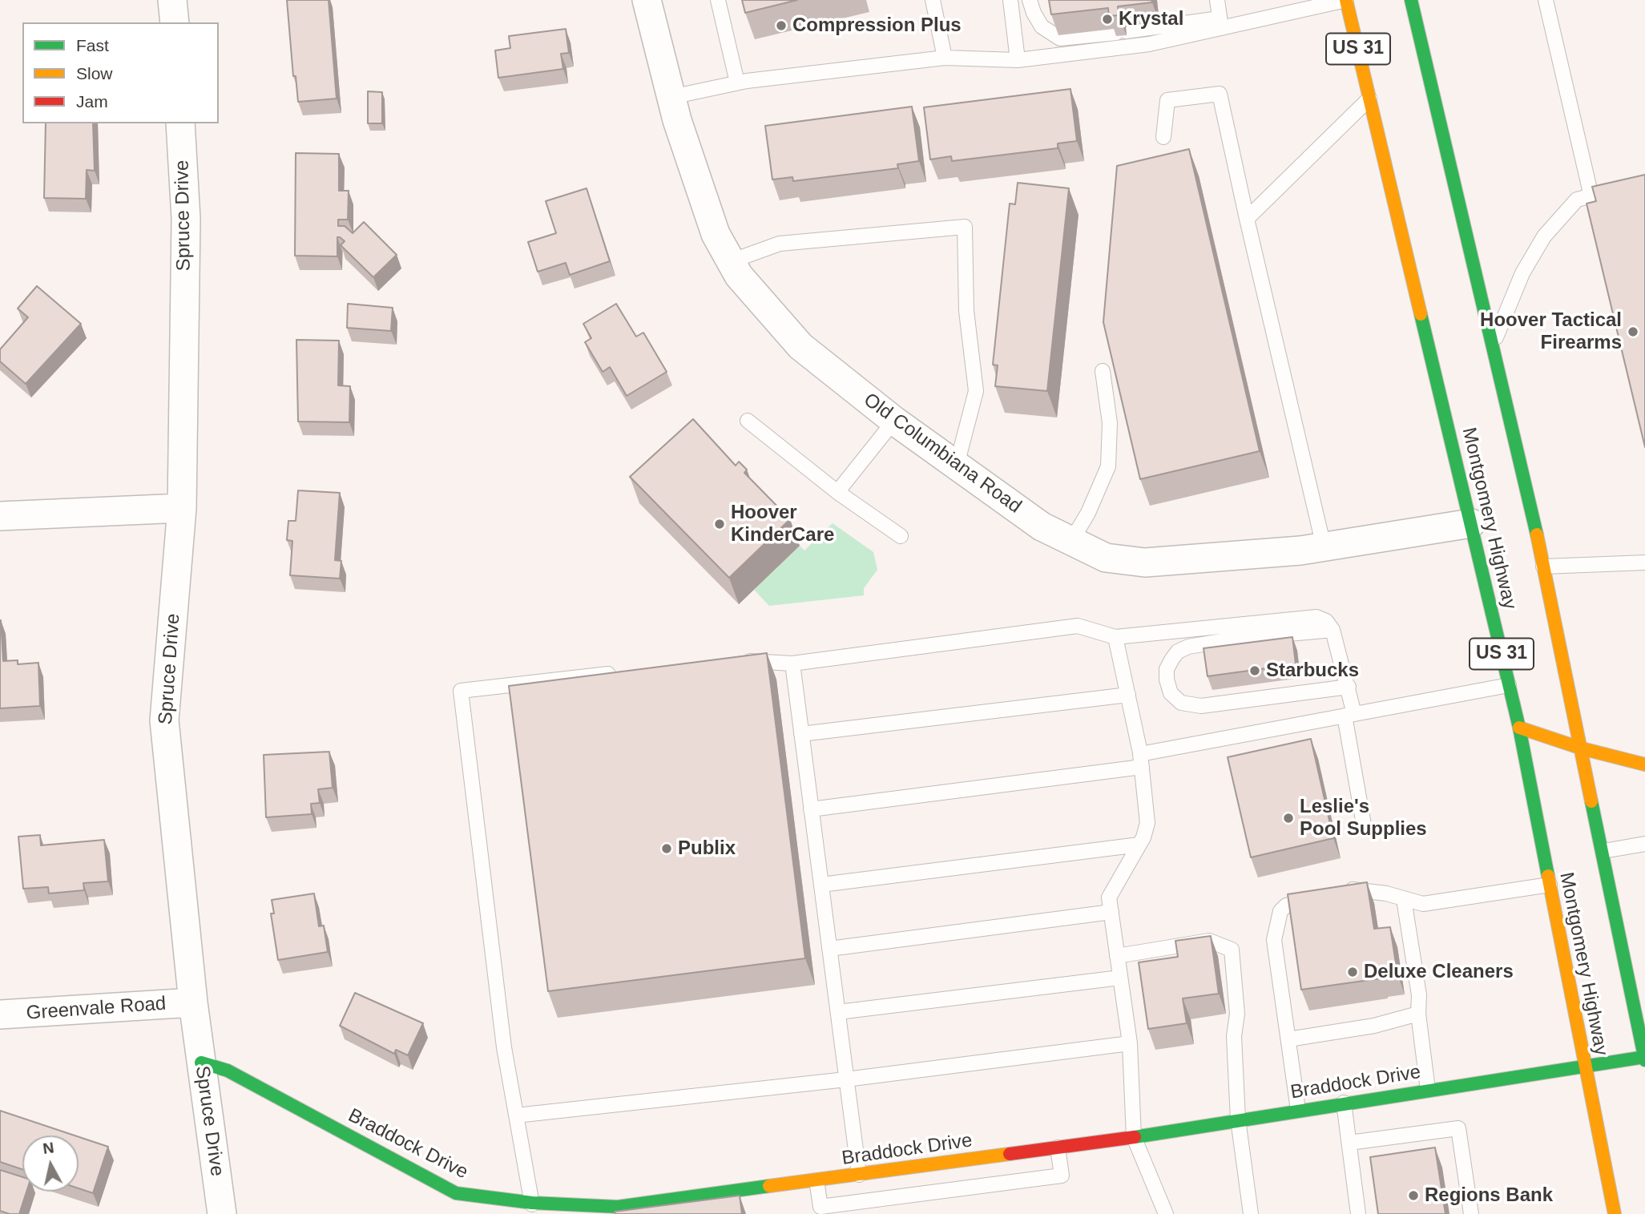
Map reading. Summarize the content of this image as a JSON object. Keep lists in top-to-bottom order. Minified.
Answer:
{"streets":{"main road":["US 31","Montgomery Highway","Braddock Drive"],"street":["Spruce Drive","Old Columbiana Road","Greenvale Road"]},"crossings":[["US 31","Braddock Drive"],["Spruce Drive","Greenvale Road"],["Spruce Drive","Braddock Drive"],["Old Columbiana Road","Montgomery Highway"],["Montgomery Highway","Braddock Drive"]],"places":["Krystal","Compression Plus","Hoover Tactical Firearms","Hoover KinderCare","Starbucks","Leslie's Pool Supplies","Publix","Deluxe Cleaners","Regions Bank"],"legend":["Fast","Slow","Jam"],"north":"top"}
